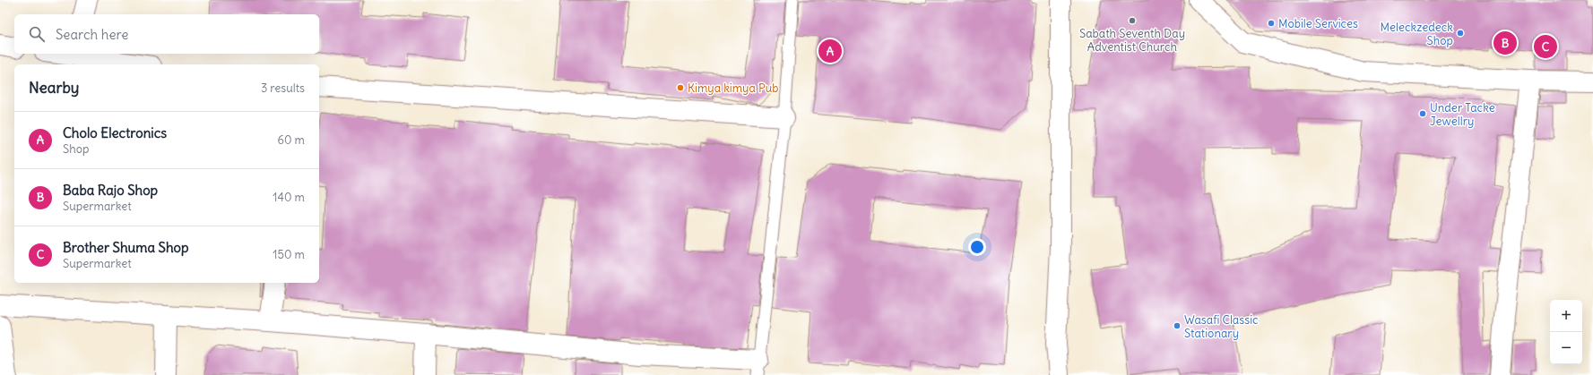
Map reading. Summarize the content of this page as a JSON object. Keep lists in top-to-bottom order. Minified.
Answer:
{"places":["Sabath Seventh Day Adventist Church","Mobile Services","Meleckzedeck Shop","Kimya kimya Pub","Under Tacke Jewellry","Wasafi Classic Stationary"],"page":{"search":"Search here","pins":["B","C","A"],"heading":["Nearby","3 results"],"list":[{"mark":"A","name":"Cholo Electronics","note":"Shop","value":"60 m"},{"mark":"B","name":"Baba Rajo Shop","note":"Supermarket","value":"140 m"},{"mark":"C","name":"Brother Shuma Shop","note":"Supermarket","value":"150 m"}],"map_buttons":["+","−"]}}
